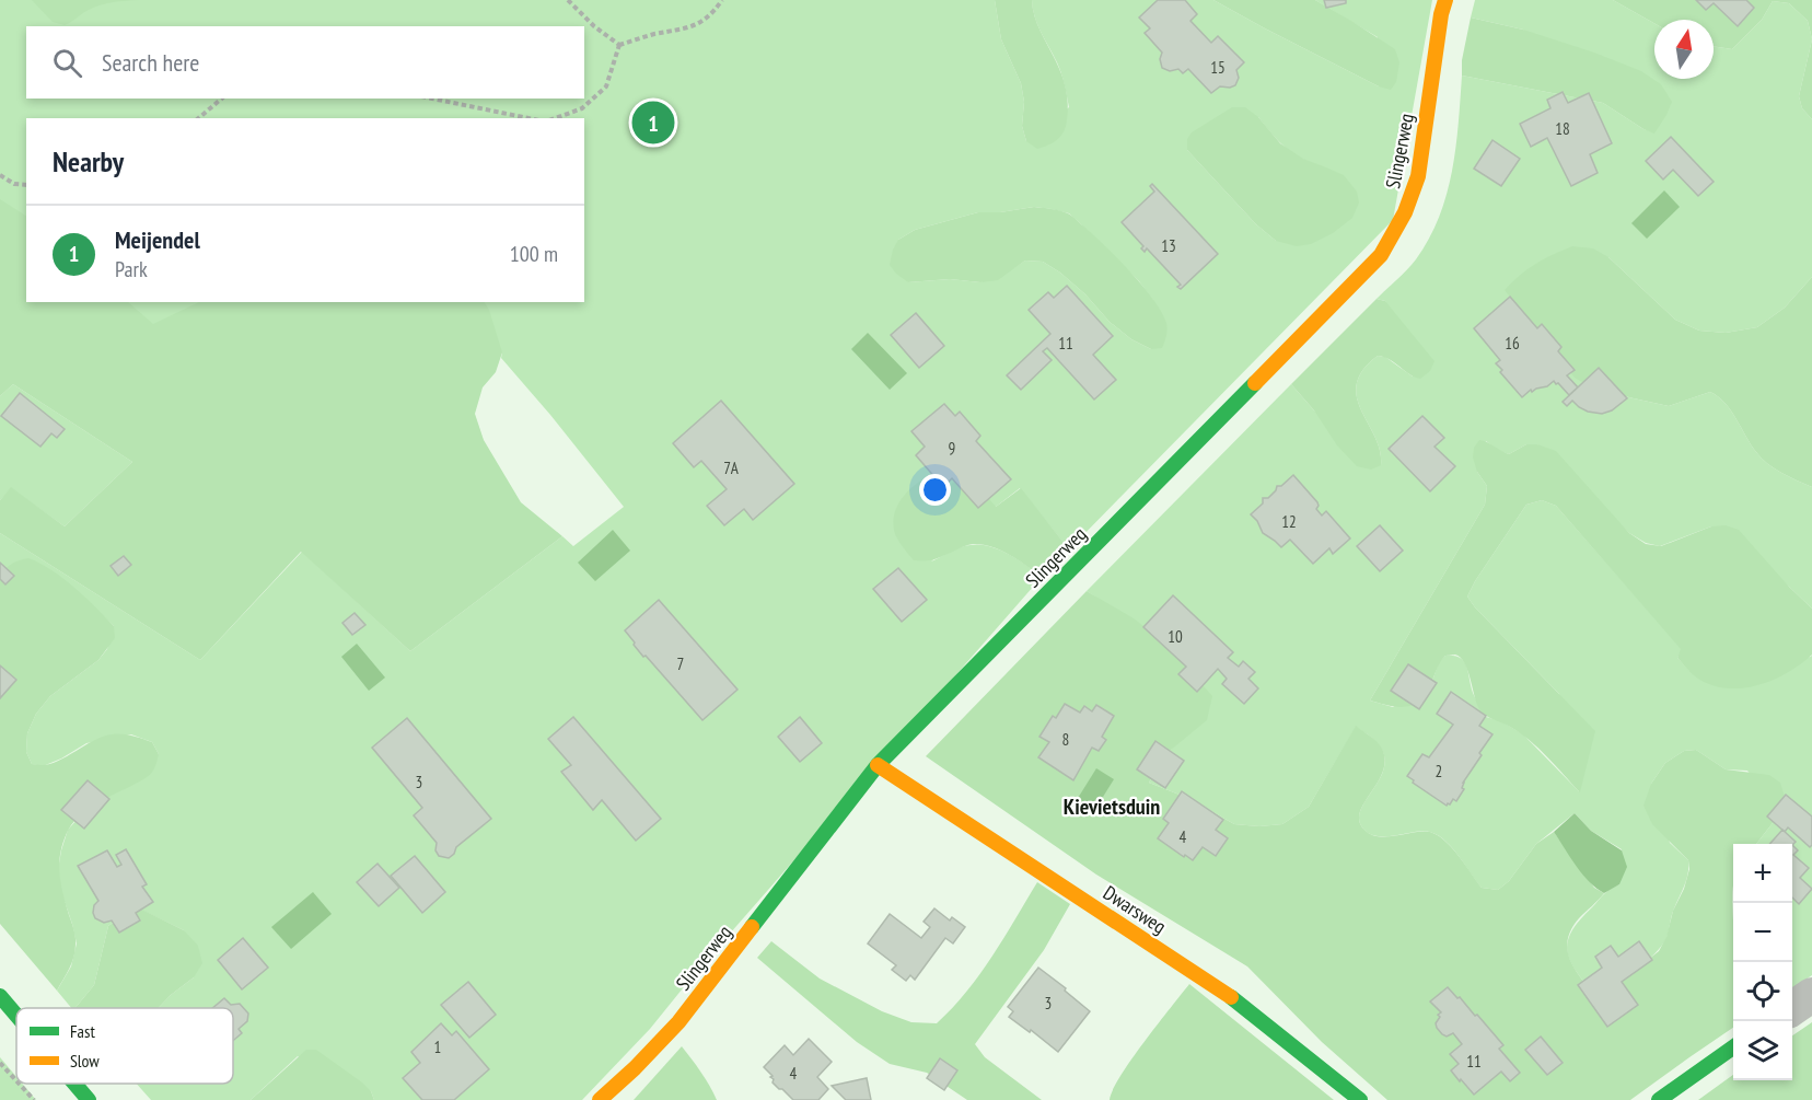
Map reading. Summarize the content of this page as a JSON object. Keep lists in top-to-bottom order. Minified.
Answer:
{"streets":{"street":["Slingerweg","Dwarsweg"]},"crossings":[["Slingerweg","Dwarsweg"]],"districts":["Kievietsduin"],"house_numbers":["15","18","13","11","16","9","7A","12","10","7","8","2","3","4","3","1","11","4"],"legend":["Fast","Slow"],"north":"top","page":{"search":"Search here","pins":"1","heading":"Nearby","list":[{"mark":"1","name":"Meijendel","note":"Park","value":"100 m"}],"map_buttons":["+","−"]}}
